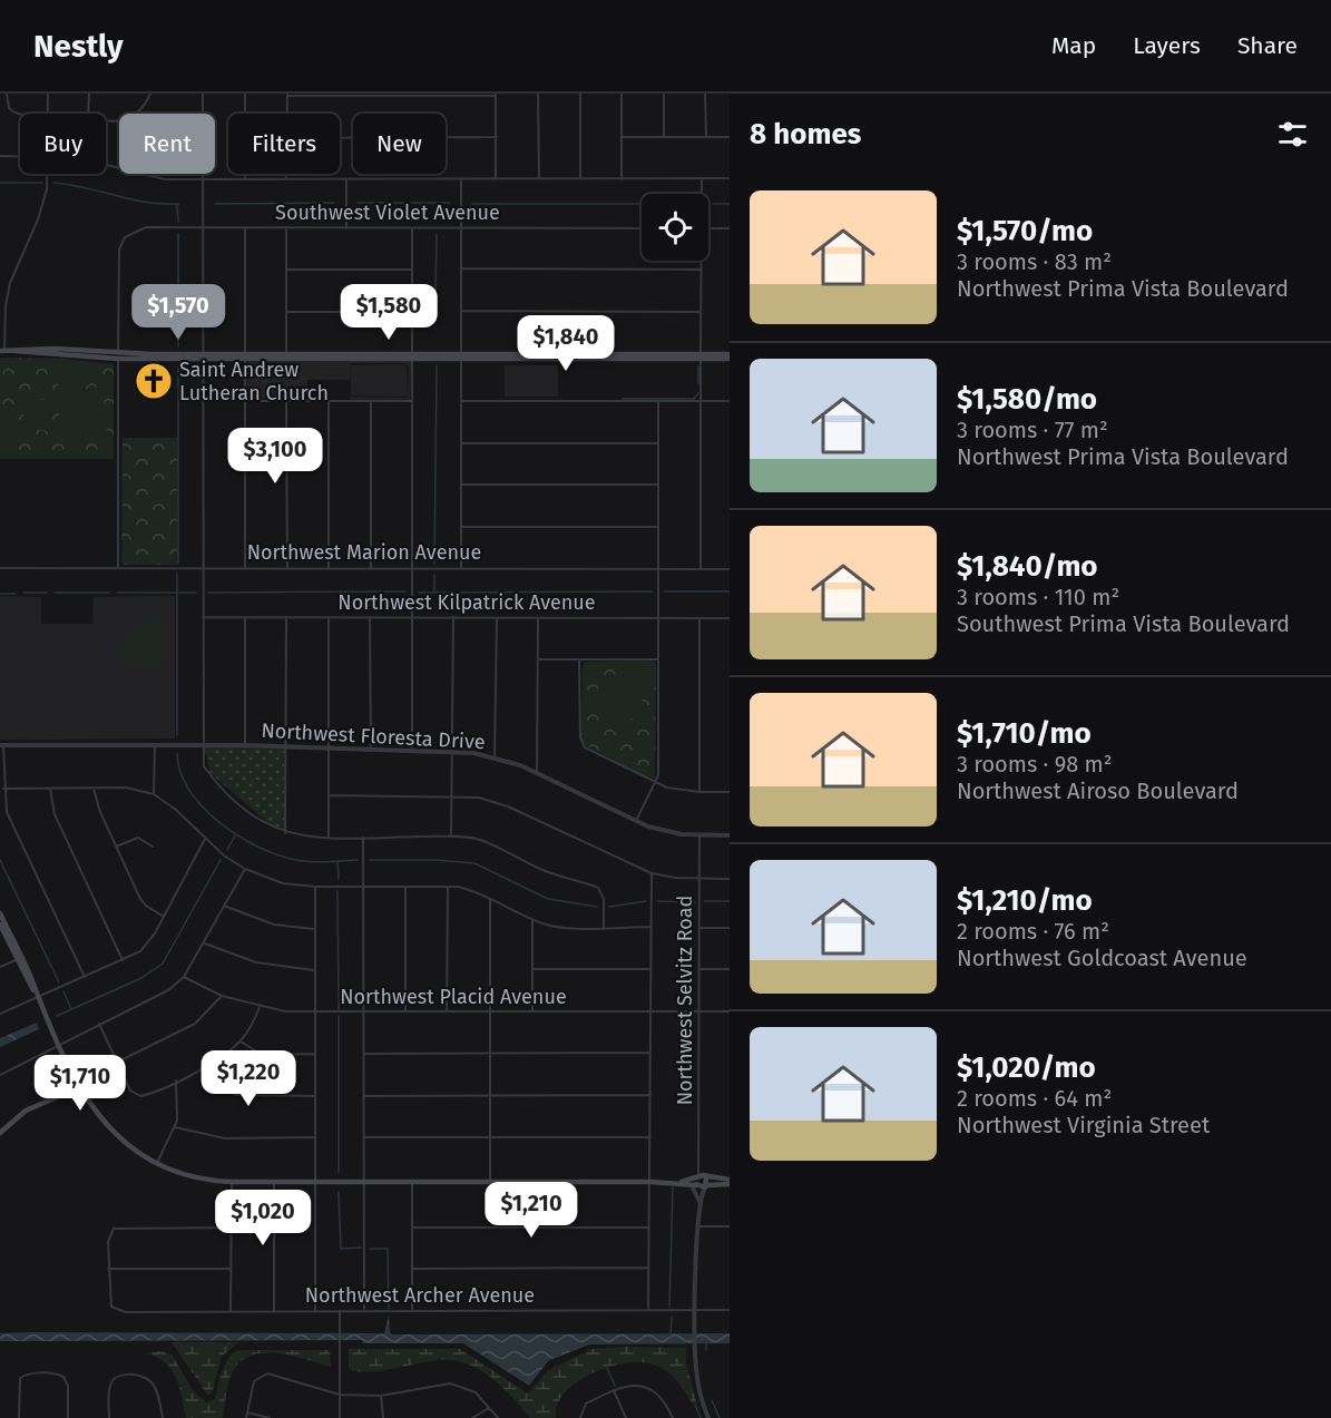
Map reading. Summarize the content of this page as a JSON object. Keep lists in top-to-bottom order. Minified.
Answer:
{"streets":{"street":["Southwest Violet Avenue","Northwest Marion Avenue","Northwest Kilpatrick Avenue","Northwest Floresta Drive","Northwest Placid Avenue","Northwest Selvitz Road","Northwest Archer Avenue"]},"crossings":[["Northwest Floresta Drive","Northwest Selvitz Road"],["Northwest Placid Avenue","Northwest Selvitz Road"],["Northwest Selvitz Road","Northwest Archer Avenue"]],"places":{"church":["Saint Andrew Lutheran Church"]},"page":{"header":"Nestly","nav":["Map","Layers","Share"],"heading":"8 homes","chip":["Buy","Rent","Filters","New"],"list":[{"name":"$1,570/mo","note":"3 rooms · 83 m² · Northwest Prima Vista Boulevard"},{"name":"$1,580/mo","note":"3 rooms · 77 m² · Northwest Prima Vista Boulevard"},{"name":"$1,840/mo","note":"3 rooms · 110 m² · Southwest Prima Vista Boulevard"},{"name":"$1,710/mo","note":"3 rooms · 98 m² · Northwest Airoso Boulevard"},{"name":"$1,210/mo","note":"2 rooms · 76 m² · Northwest Goldcoast Avenue"},{"name":"$1,020/mo","note":"2 rooms · 64 m² · Northwest Virginia Street"}],"price":["$1,570","$1,580","$1,840","$3,100","$1,220","$1,710","$1,210","$1,020"]}}
